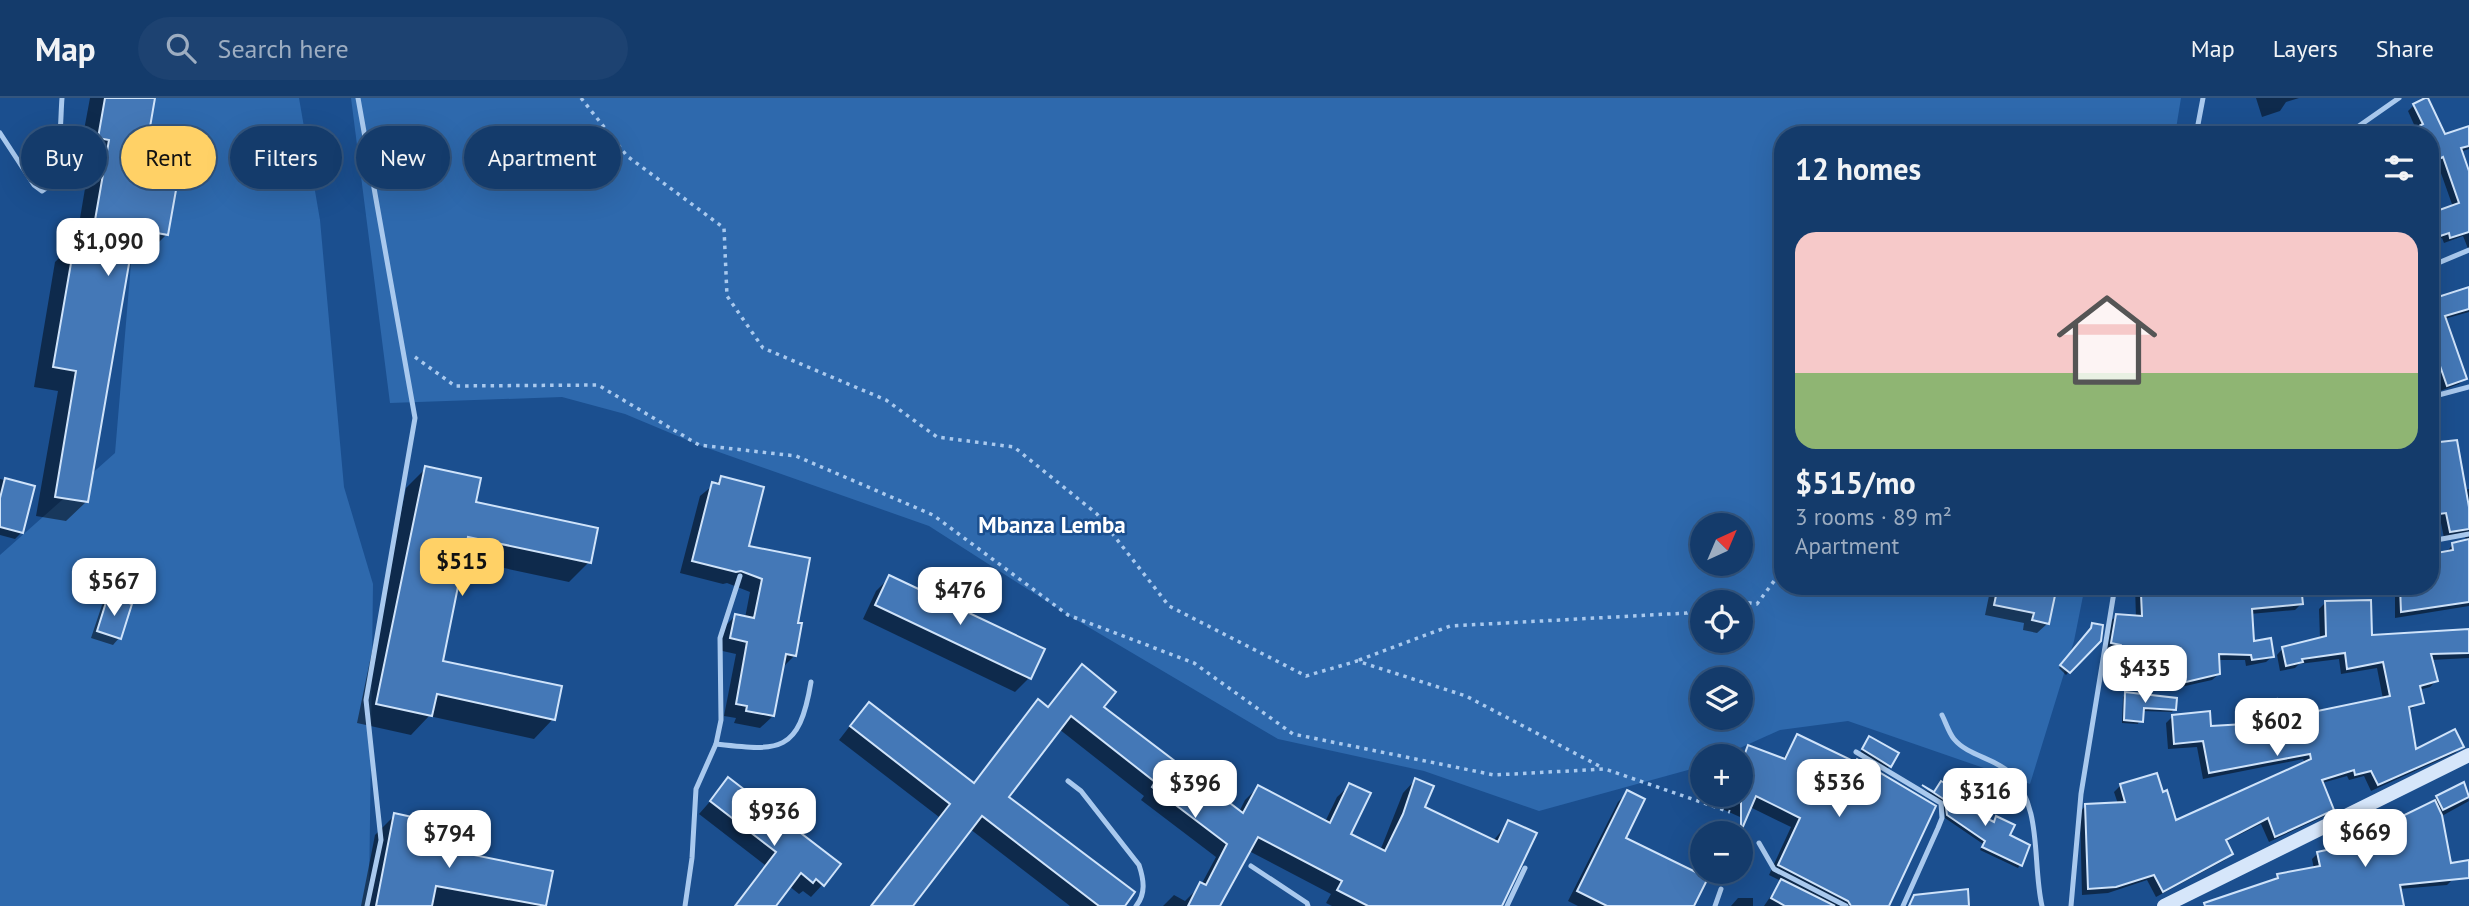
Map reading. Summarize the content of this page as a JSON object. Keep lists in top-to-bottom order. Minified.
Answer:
{"districts":["Mbanza Lemba"],"north":"top right","page":{"header":"Map","search":"Search here","nav":["Map","Layers","Share"],"chip":["Buy","Rent","Filters","New","Apartment"],"heading":"12 homes","list":[{"name":"$515/mo","note":"3 rooms · 89 m² · Apartment"}],"price":["$1,090","$515","$567","$476","$435","$602","$536","$396","$316","$936","$669","$794"],"map_buttons":["+","−"]}}
